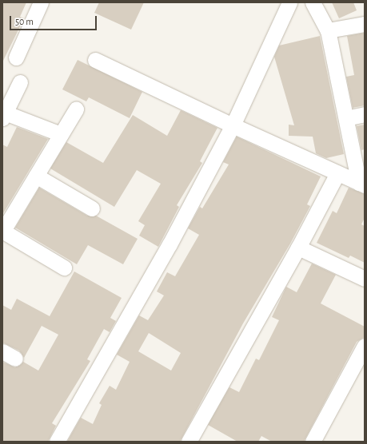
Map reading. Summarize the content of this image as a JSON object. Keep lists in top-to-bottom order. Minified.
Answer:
{"scale_bar":"50 m"}
